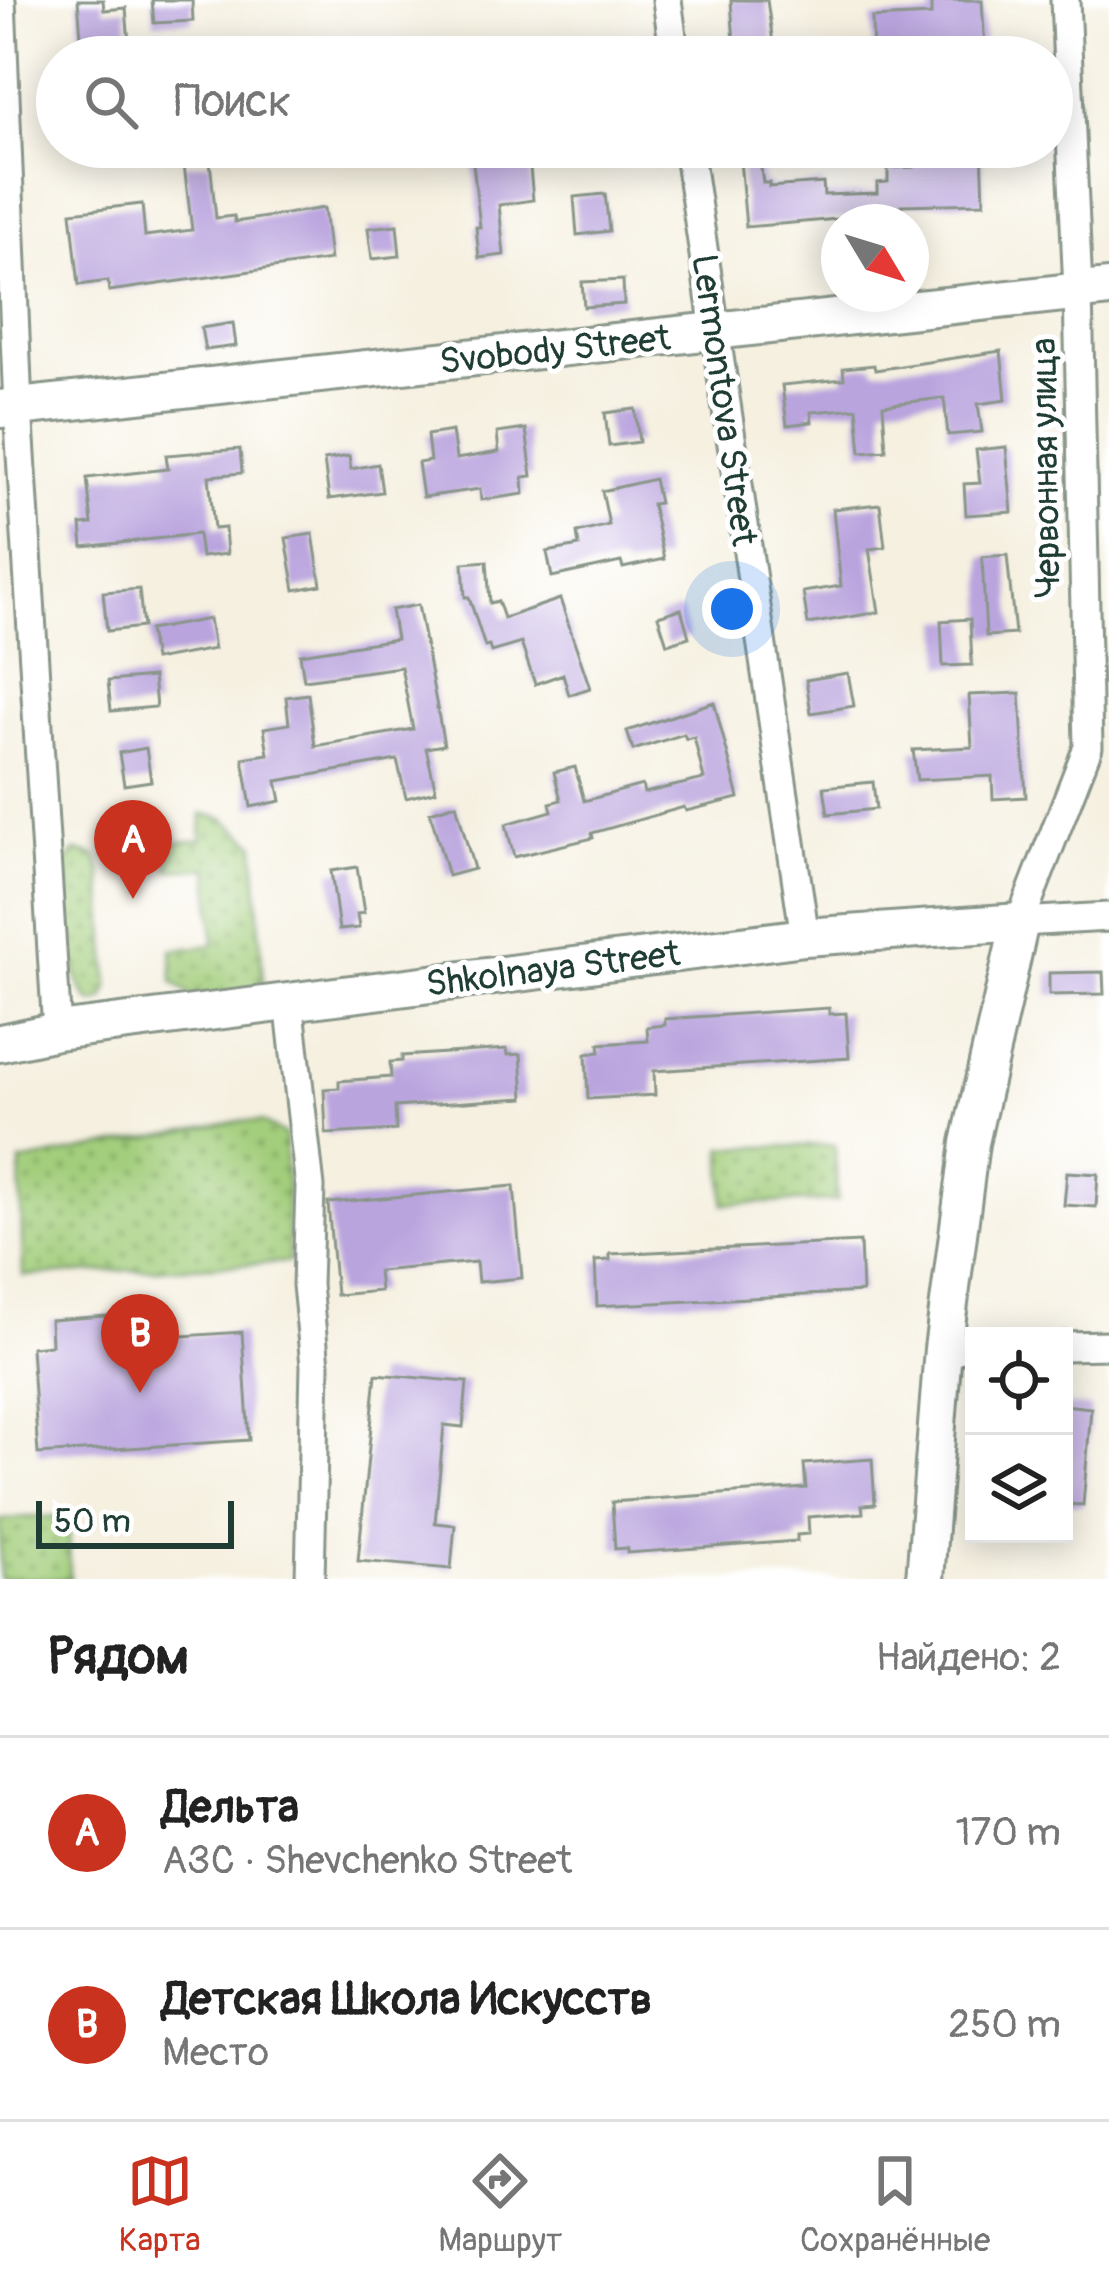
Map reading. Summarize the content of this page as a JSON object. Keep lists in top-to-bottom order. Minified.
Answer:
{"streets":{"street":["Svobody Street","Lermontova Street","Червонная улица","Shkolnaya Street"]},"crossings":[["Svobody Street","Lermontova Street"],["Svobody Street","Червонная улица"],["Lermontova Street","Shkolnaya Street"],["Червонная улица","Shkolnaya Street"]],"scale_bar":"50 m","north":"bottom right","page":{"search":"Поиск","pins":["A","B"],"scale":"50 m","heading":["Рядом","Найдено: 2"],"list":[{"mark":"A","name":"Дельта","note":"АЗС · Shevchenko Street","value":"170 m"},{"mark":"B","name":"Детская Школа Искусств","note":"Место","value":"250 m"}],"nav":["Карта","Маршрут","Сохранённые"]}}
